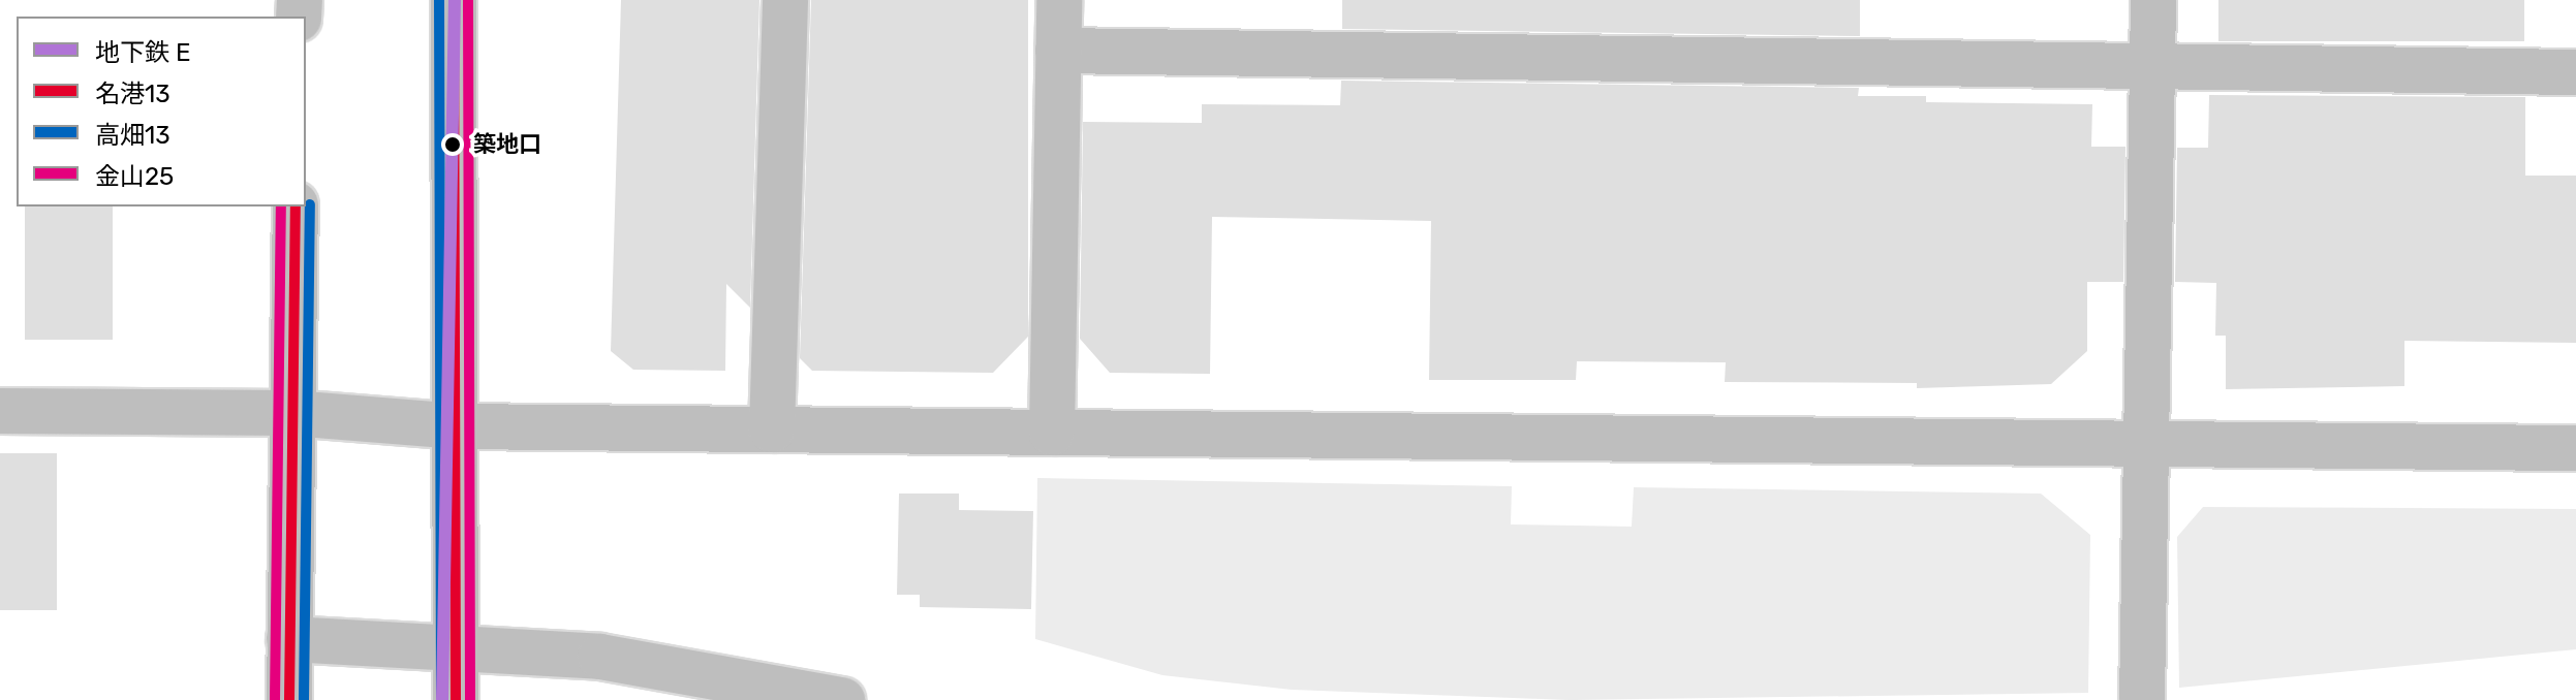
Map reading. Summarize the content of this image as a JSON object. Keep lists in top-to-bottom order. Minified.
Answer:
{"places":["築地口"],"lines":["metro line E","transit line 名港13","transit line 高畑13","transit line 金山25"],"legend":["地下鉄 E","名港13","高畑13","金山25"]}
